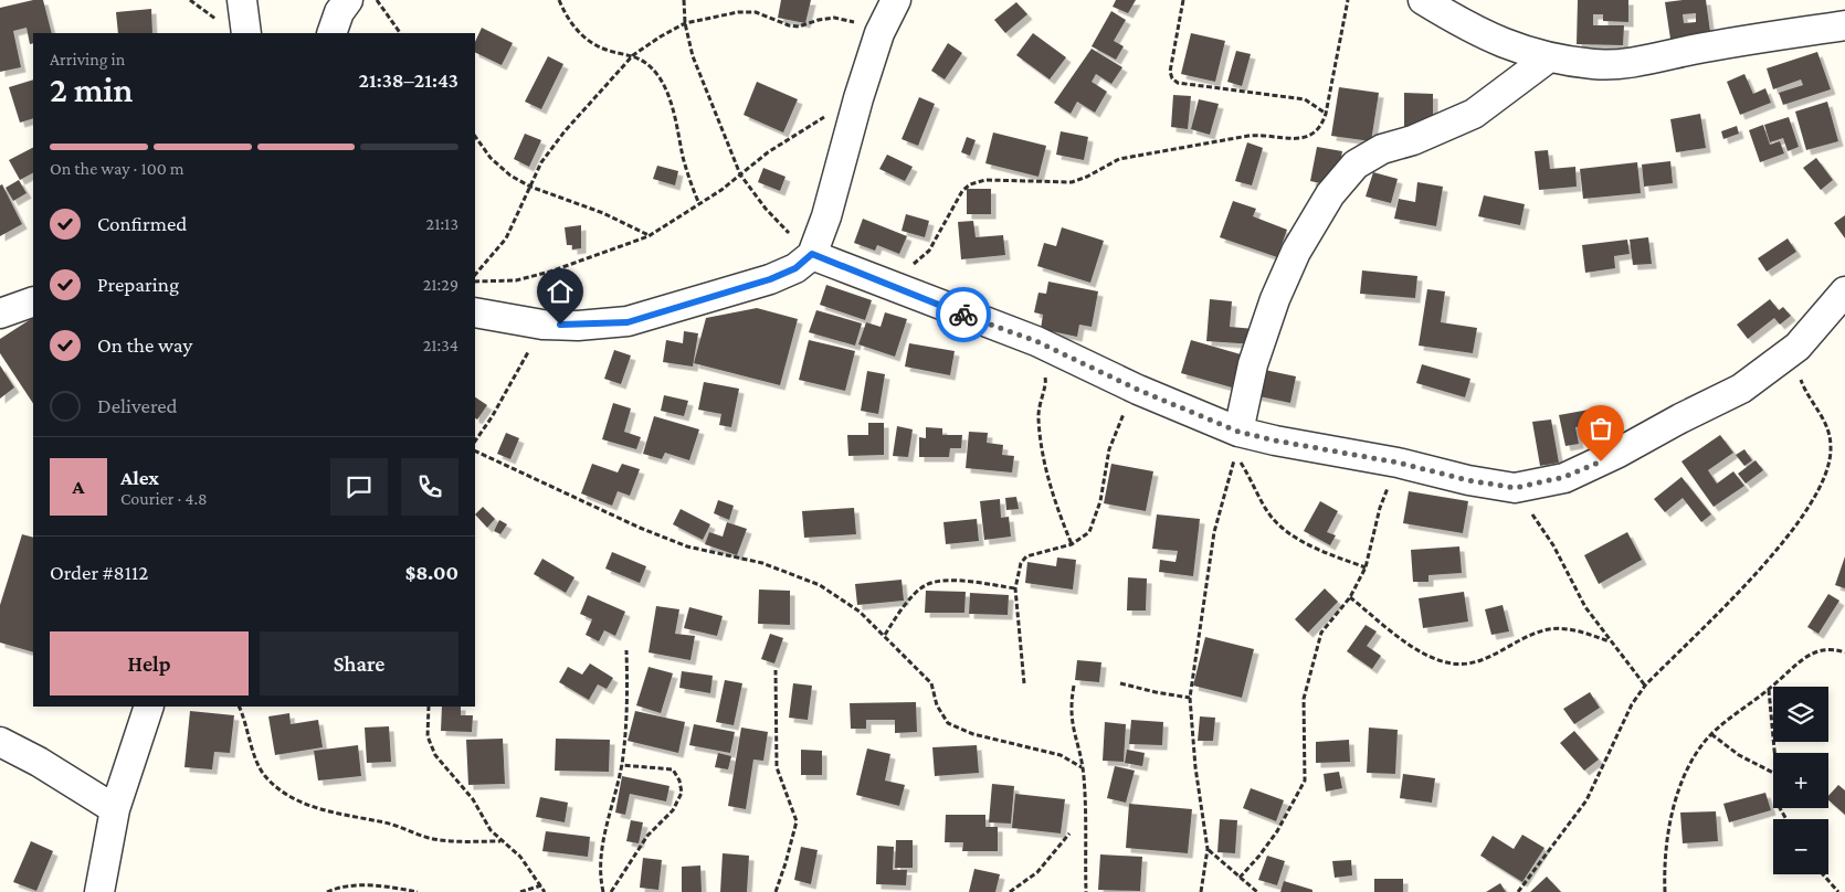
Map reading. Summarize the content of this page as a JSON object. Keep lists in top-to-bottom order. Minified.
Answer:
{"page":{"heading":["2 min","Arriving in","21:38–21:43"],"panel":["Alex","Courier · 4.8","Order #8112","$8.00"],"bar":"On the way · 100 m","list":[["Confirmed","21:13"],["Preparing","21:29"],["On the way","21:34"],"Delivered"],"round":"A","buttons":["Help","Share"],"map_buttons":["+","−"]}}
